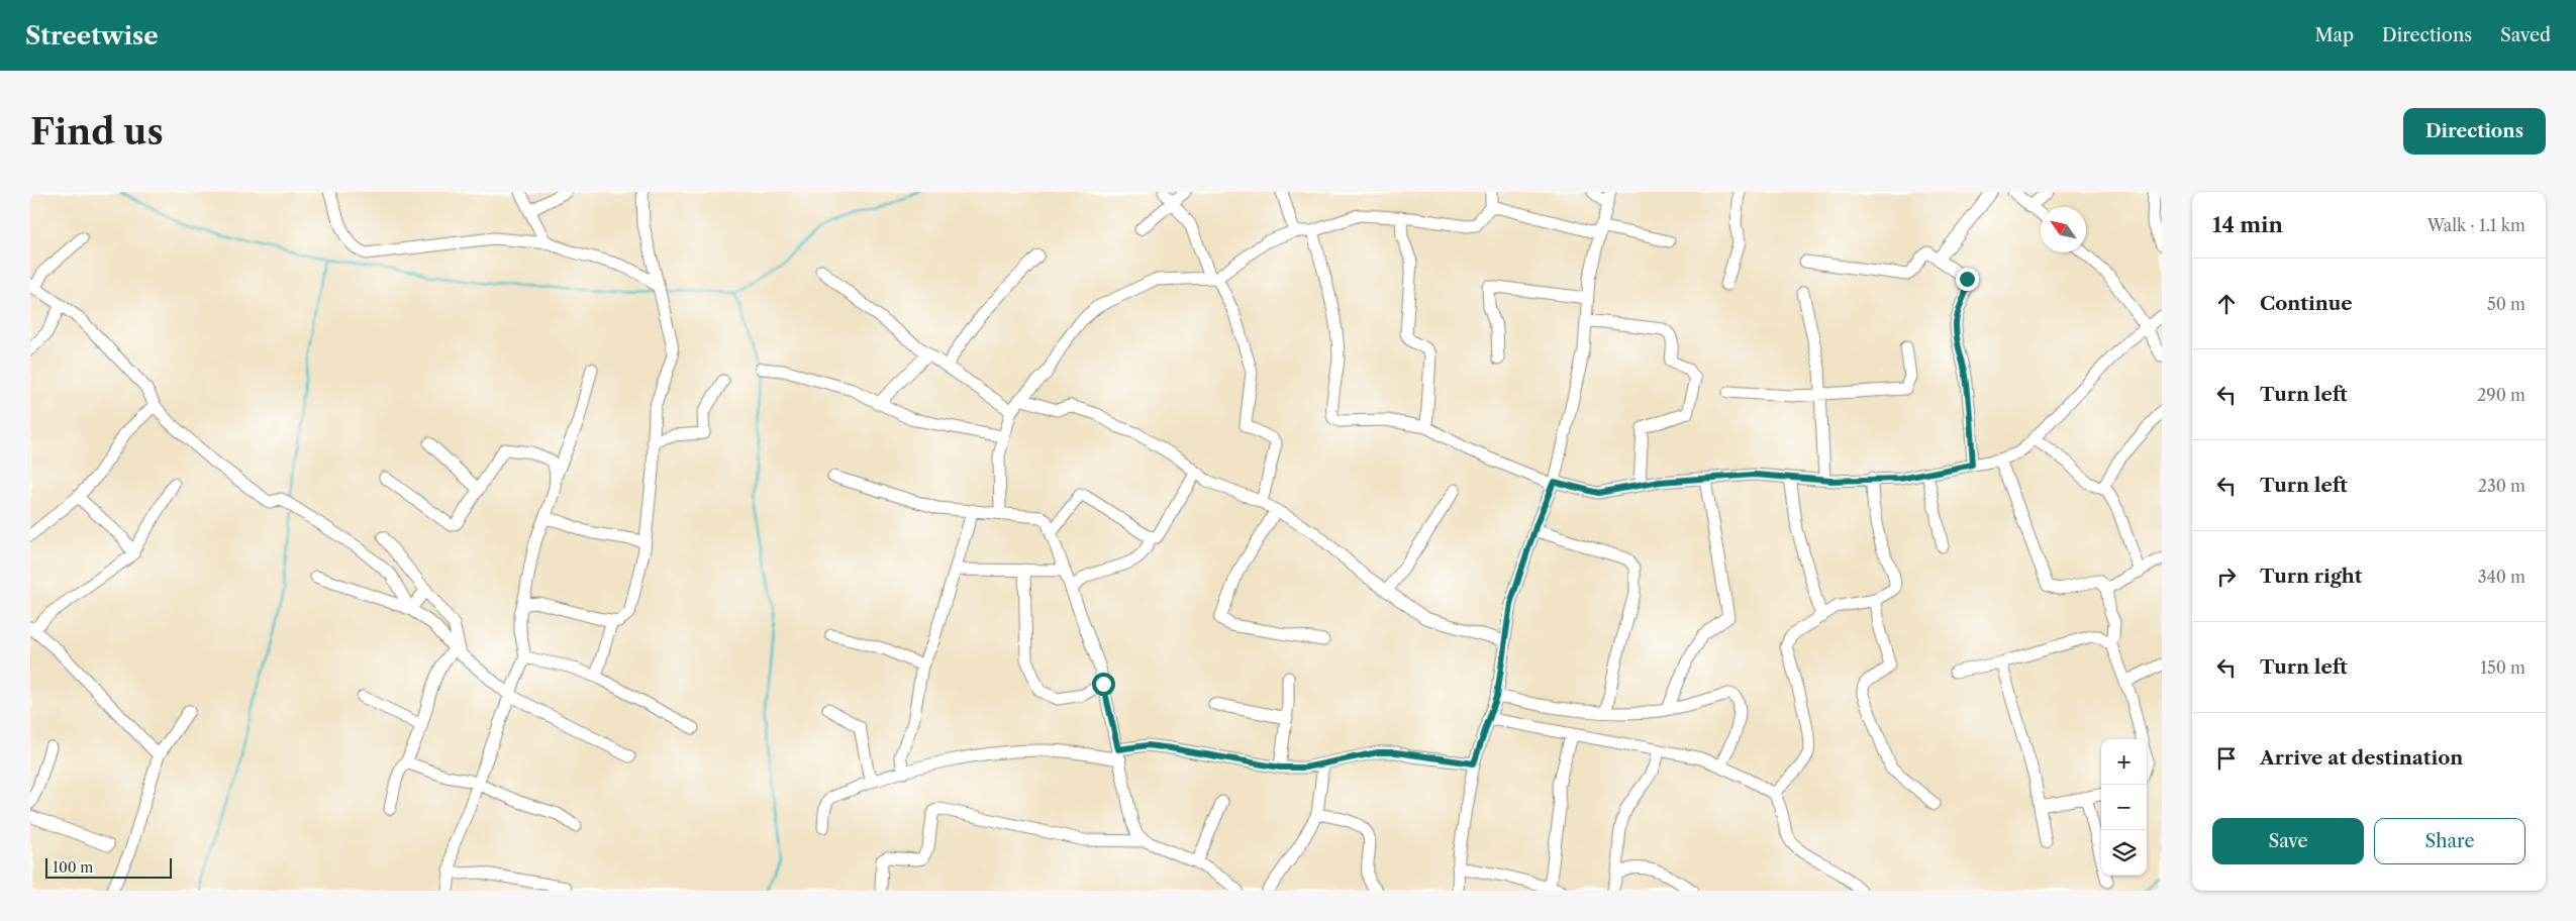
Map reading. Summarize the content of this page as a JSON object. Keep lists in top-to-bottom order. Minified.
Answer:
{"scale_bar":"100 m","north":"top left","page":{"header":"Streetwise","nav":["Map","Directions","Saved"],"buttons":["Directions",["Save","Share"]],"title":"Find us","heading":["14 min","Walk · 1.1 km"],"list":[["Continue","50 m"],["Turn left","290 m"],["Turn left","230 m"],["Turn right","340 m"],["Turn left","150 m"],"Arrive at destination"],"map_buttons":["+","−"],"scale":"100 m"}}
